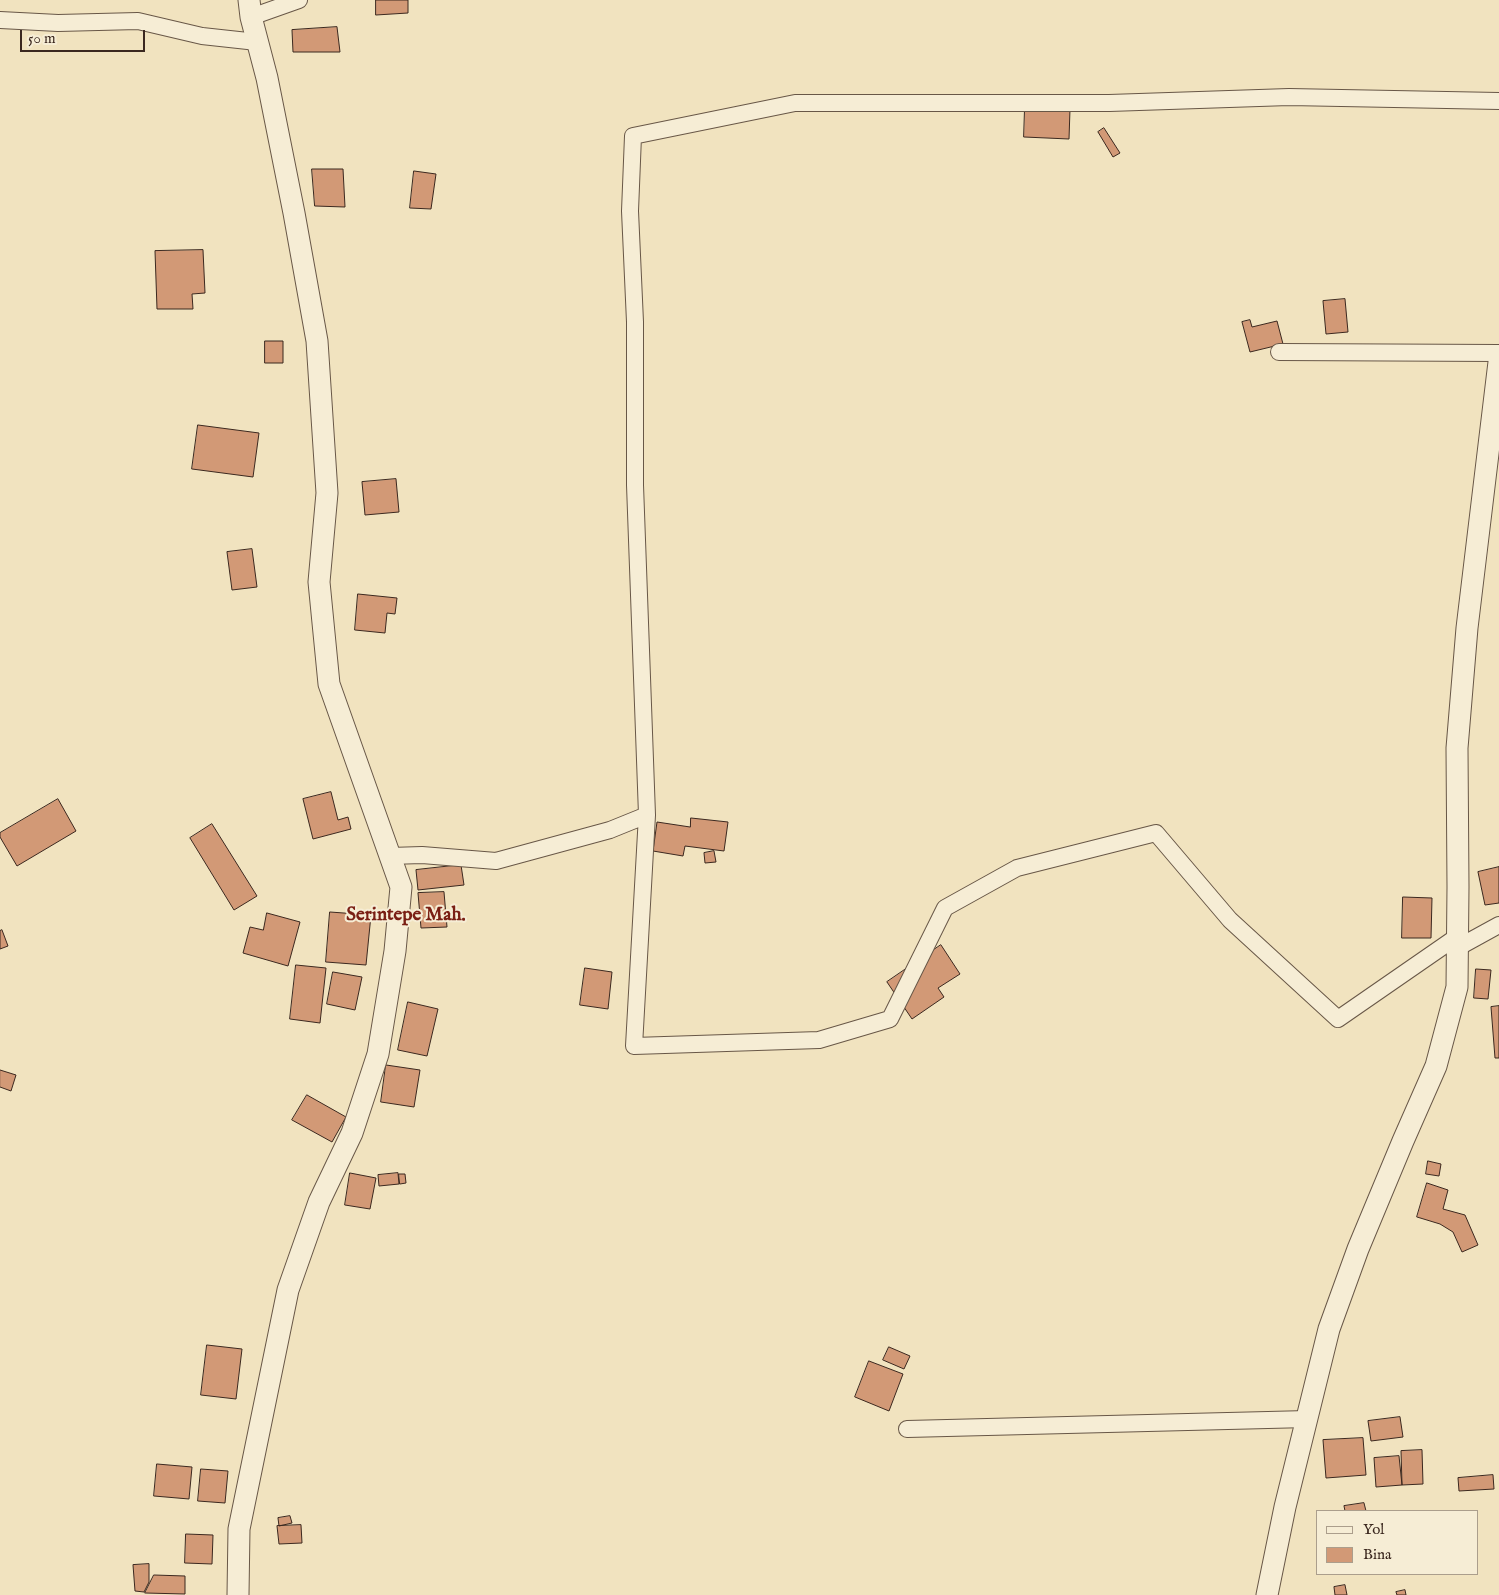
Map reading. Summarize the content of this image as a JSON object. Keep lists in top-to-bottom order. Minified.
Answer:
{"districts":["Serintepe Mah."],"legend":["Yol","Bina"],"scale_bar":"50 m"}
